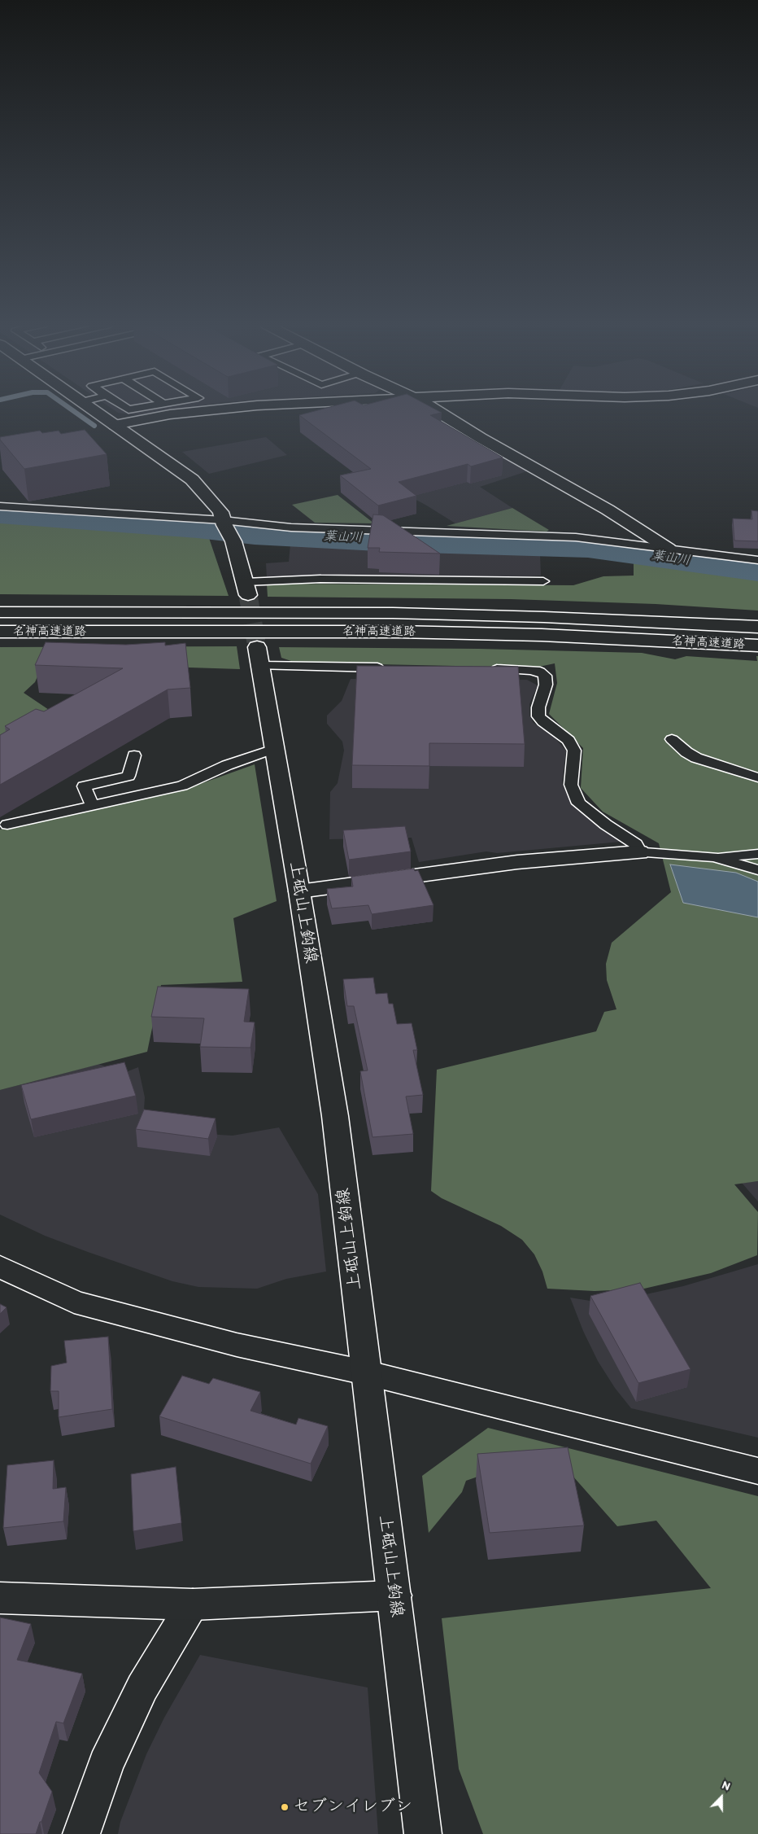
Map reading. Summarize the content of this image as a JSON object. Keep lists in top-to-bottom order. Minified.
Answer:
{"streets":{"main road":["名神高速道路","上砥山上鈎線"]},"water":["葉山川"],"places":["セブンイレブン"],"north":"top"}
